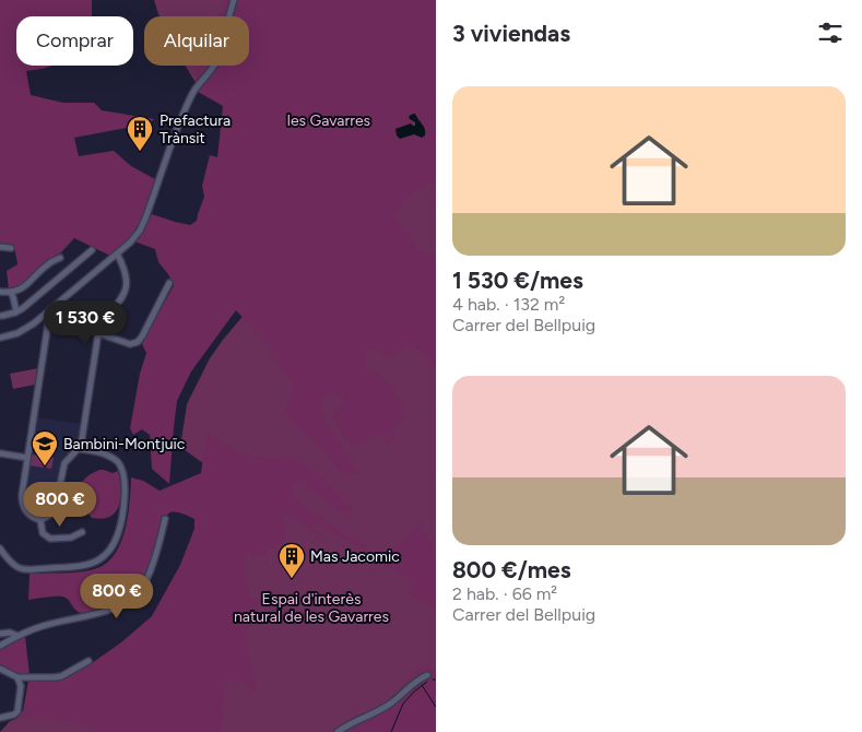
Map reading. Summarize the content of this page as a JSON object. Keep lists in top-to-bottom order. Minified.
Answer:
{"parks":["les Gavarres","Espai d'interès natural de les Gavarres"],"places":{"building":["Prefactura Trànsit","Mas Jacomic"],"school or university":["Bambini-Montjuïc"]},"page":{"heading":"3 viviendas","chip":["Comprar","Alquilar"],"list":[{"name":"1 530 €/mes","note":"4 hab. · 132 m² · Carrer del Bellpuig"},{"name":"800 €/mes","note":"2 hab. · 66 m² · Carrer del Bellpuig"}],"price":["1 530 €","800 €","800 €"]}}
